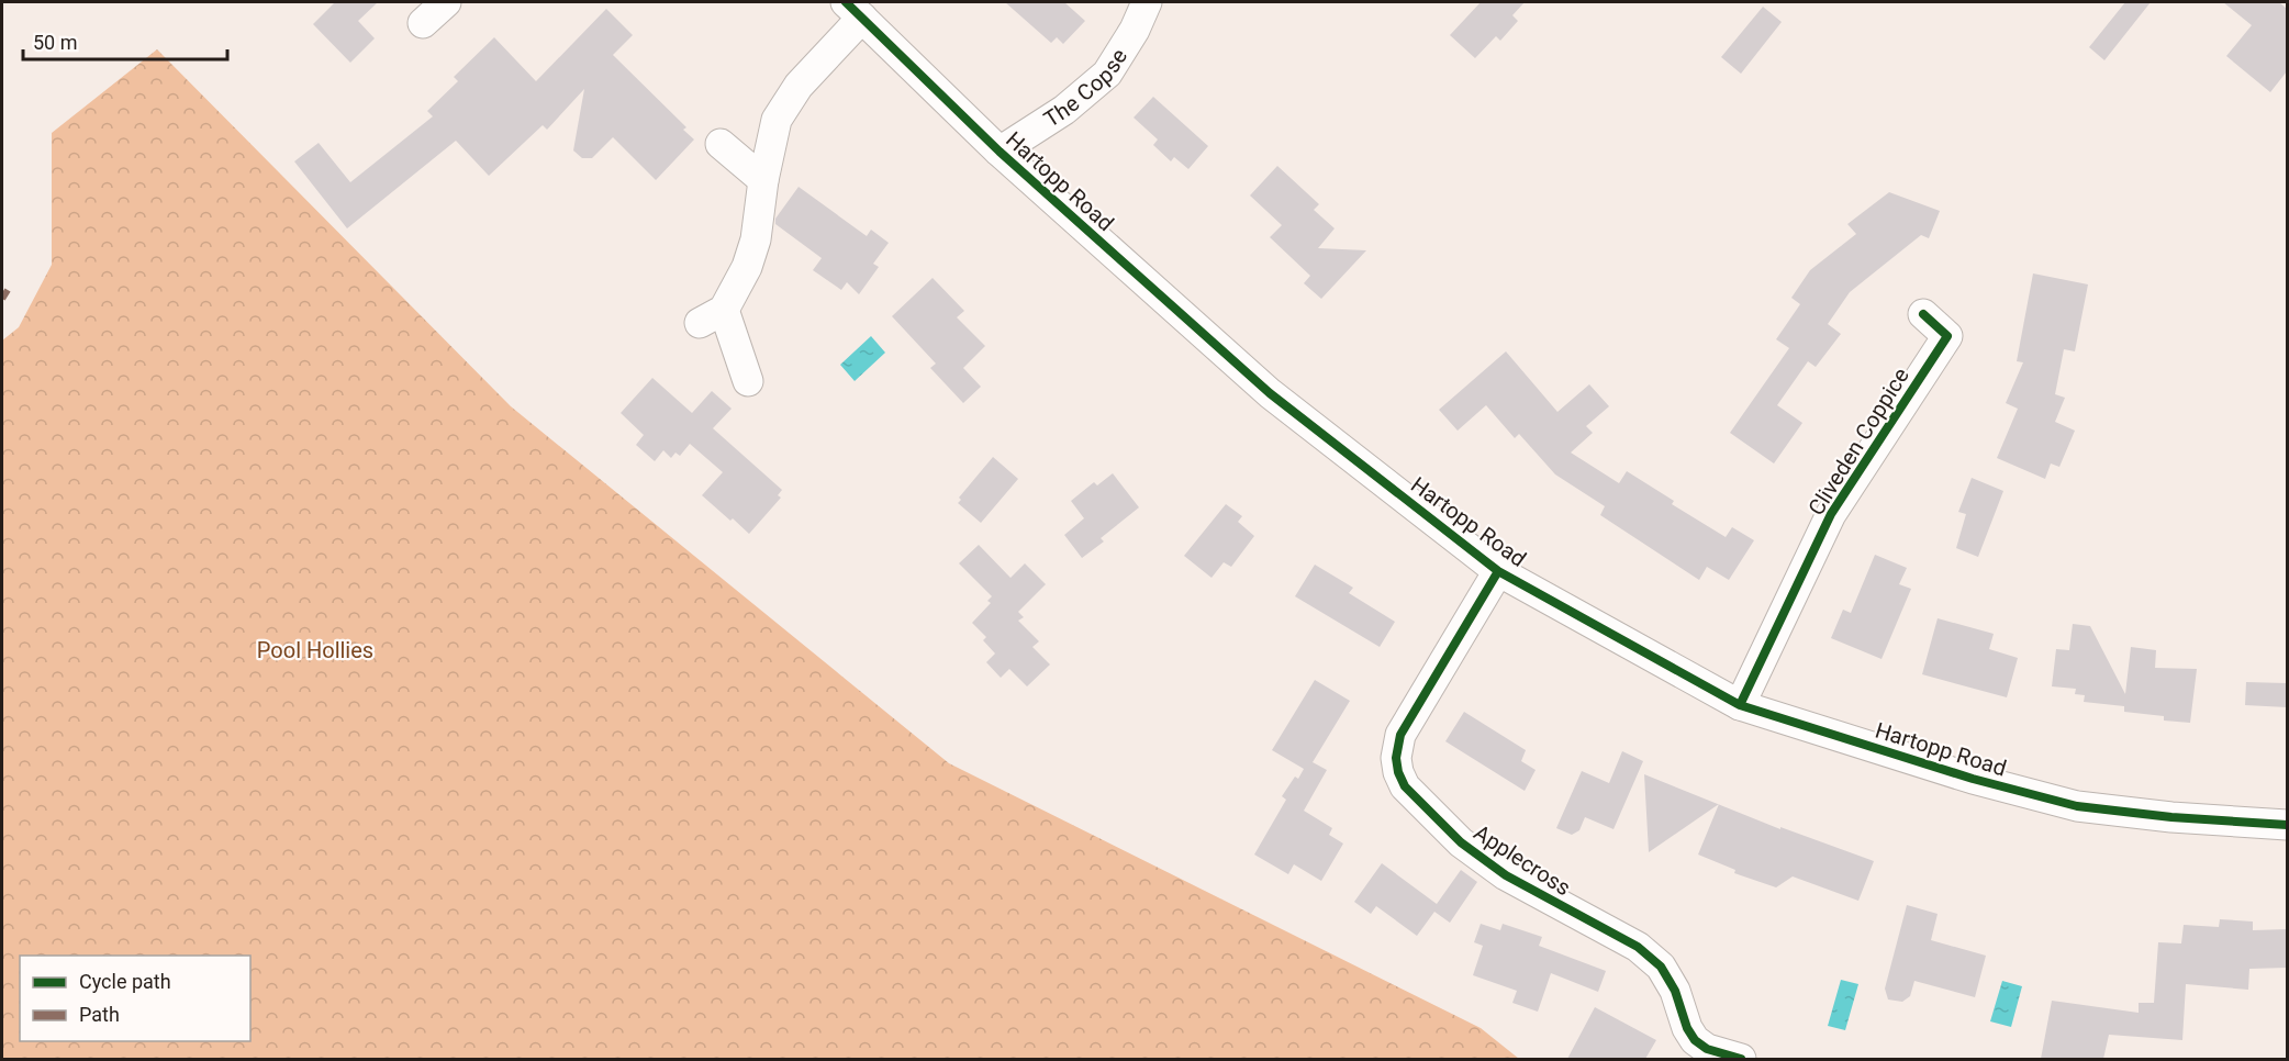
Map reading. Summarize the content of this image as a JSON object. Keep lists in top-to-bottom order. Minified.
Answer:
{"streets":{"street":["The Copse","Hartopp Road","Cliveden Coppice","Applecross"]},"crossings":[["The Copse","Hartopp Road"],["Hartopp Road","Cliveden Coppice"],["Hartopp Road","Applecross"]],"parks":["Pool Hollies"],"legend":["Cycle path","Path"],"scale_bar":"50 m"}
